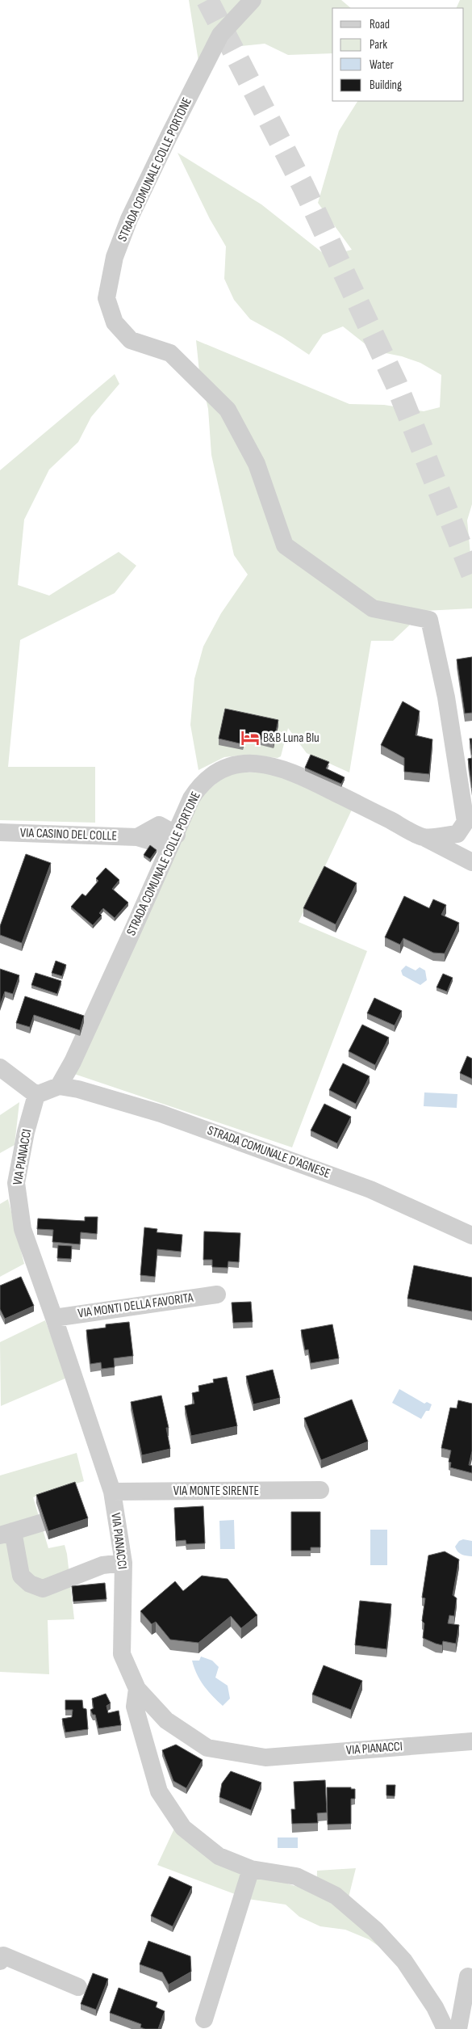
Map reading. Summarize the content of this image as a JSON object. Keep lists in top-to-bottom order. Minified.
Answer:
{"streets":{"street":["STRADA COMUNALE COLLE PORTONE","VIA CASINO DEL COLLE","STRADA COMUNALE D'AGNESE","VIA PIANACCI","VIA MONTI DELLA FAVORITA","VIA MONTE SIRENTE"]},"crossings":[["STRADA COMUNALE COLLE PORTONE","VIA CASINO DEL COLLE"],["STRADA COMUNALE COLLE PORTONE","STRADA COMUNALE D'AGNESE"],["VIA PIANACCI","VIA MONTI DELLA FAVORITA"],["VIA PIANACCI","VIA MONTE SIRENTE"]],"places":{"hotel":["B&B Luna Blu"]},"legend":["Road","Park","Water","Building"]}
